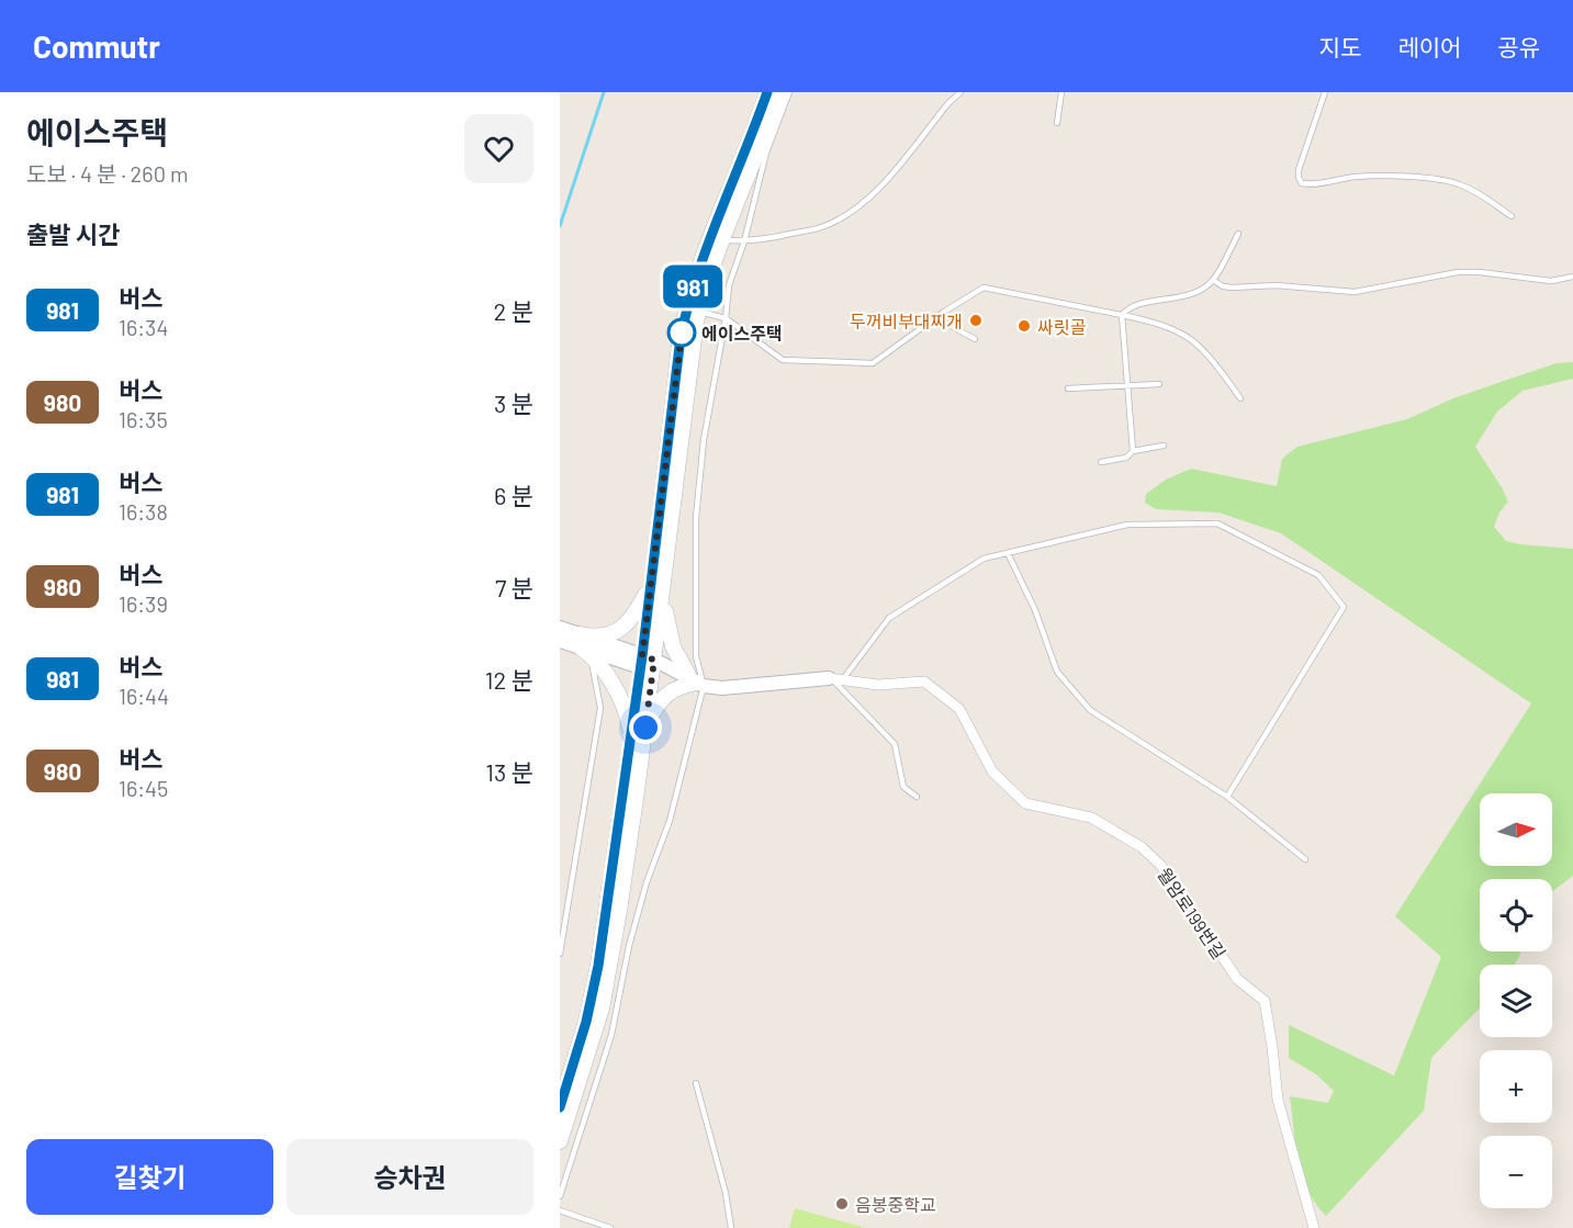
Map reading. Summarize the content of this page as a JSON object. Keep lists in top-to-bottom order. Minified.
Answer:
{"streets":{"street":["월암로199번길"]},"places":["두꺼비부대찌개","싸릿골","에이스주택","음봉중학교"],"lines":["bus line 981"],"north":"right","page":{"header":"Commutr","nav":["지도","레이어","공유"],"heading":[["에이스주택","도보 · 4 분 · 260 m"],"출발 시간"],"on_map":"981","list":[{"mark":"981","name":"버스","note":"16:34","value":"2 분"},{"mark":"980","name":"버스","note":"16:35","value":"3 분"},{"mark":"981","name":"버스","note":"16:38","value":"6 분"},{"mark":"980","name":"버스","note":"16:39","value":"7 분"},{"mark":"981","name":"버스","note":"16:44","value":"12 분"},{"mark":"980","name":"버스","note":"16:45","value":"13 분"}],"map_buttons":["+","−"],"buttons":["길찾기","승차권"]}}
